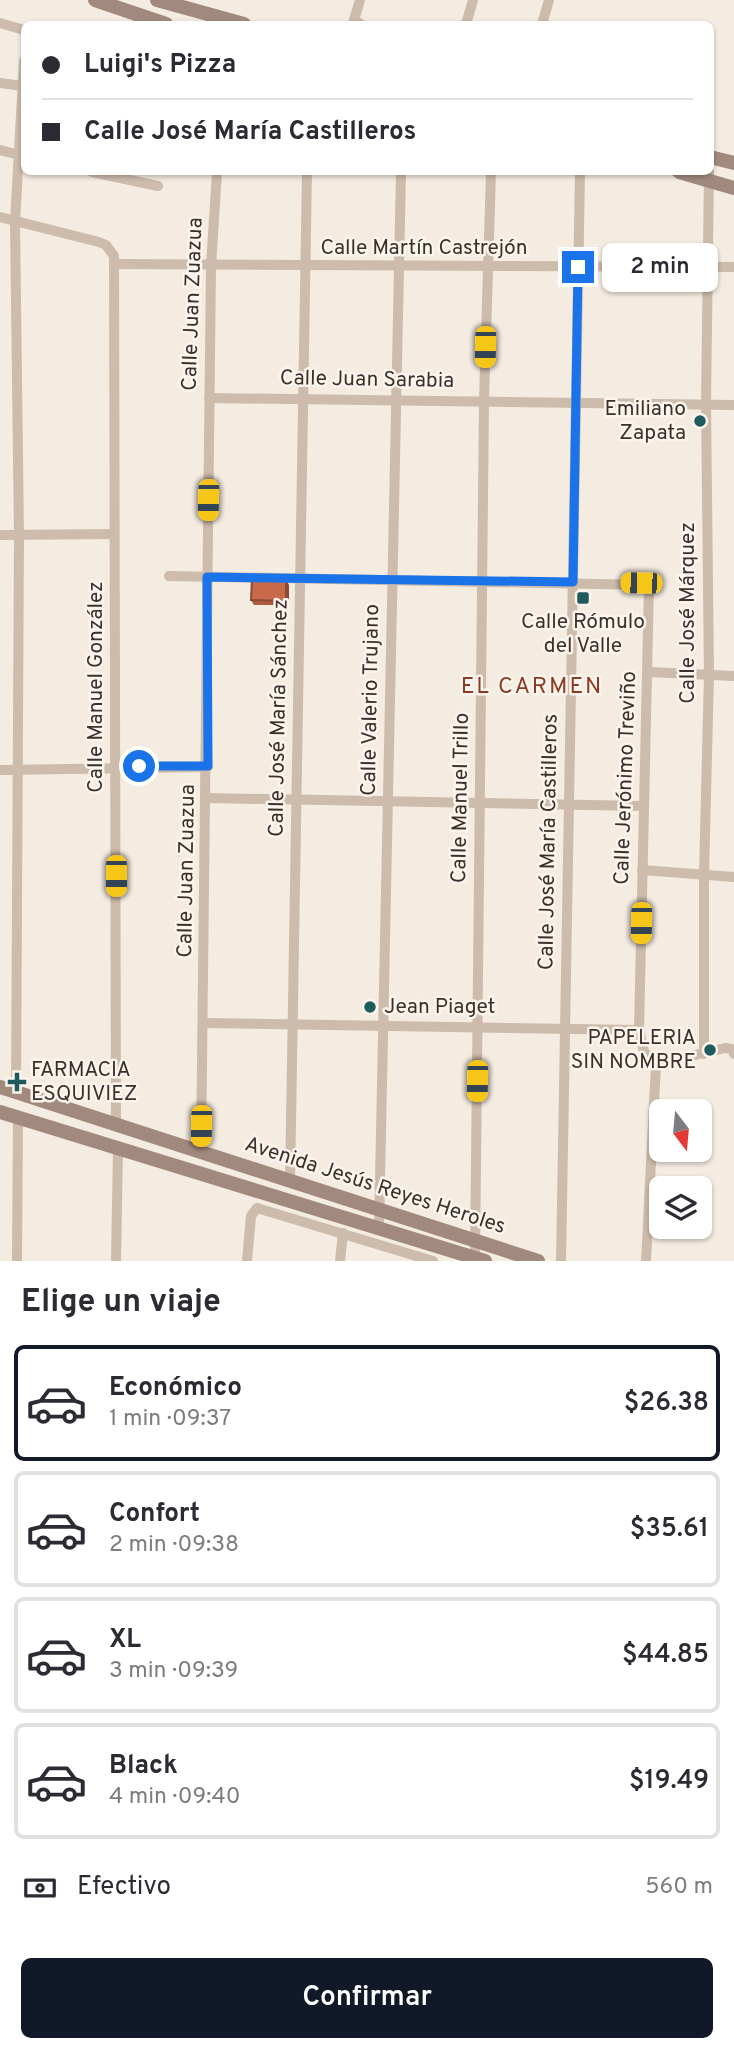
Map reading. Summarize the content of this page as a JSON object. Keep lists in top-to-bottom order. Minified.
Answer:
{"streets":{"street":["Calle Martín Castrejón","Calle Juan Zuazua","Calle Juan Sarabia","Calle José Márquez","Calle Manuel González","Calle Valerio Trujano","Calle José María Sánchez","Calle Jerónimo Treviño","Calle Manuel Trillo","Calle José María Castilleros","Avenida Jesús Reyes Heroles"]},"crossings":[["Calle Martín Castrejón","Calle Juan Zuazua"],["Calle Martín Castrejón","Calle José Márquez"],["Calle Martín Castrejón","Calle Manuel González"],["Calle Martín Castrejón","Calle Valerio Trujano"],["Calle Martín Castrejón","Calle José María Sánchez"],["Calle Martín Castrejón","Calle Manuel Trillo"],["Calle Martín Castrejón","Calle José María Castilleros"],["Calle Juan Zuazua","Calle Juan Sarabia"],["Calle Juan Zuazua","Avenida Jesús Reyes Heroles"],["Calle Juan Sarabia","Calle José Márquez"],["Calle Juan Sarabia","Calle Valerio Trujano"],["Calle Juan Sarabia","Calle José María Sánchez"],["Calle Juan Sarabia","Calle Manuel Trillo"],["Calle Juan Sarabia","Calle José María Castilleros"],["Calle Manuel González","Avenida Jesús Reyes Heroles"],["Calle Valerio Trujano","Avenida Jesús Reyes Heroles"],["Calle José María Sánchez","Avenida Jesús Reyes Heroles"],["Calle Jerónimo Treviño","Calle José María Castilleros"],["Calle Manuel Trillo","Avenida Jesús Reyes Heroles"]],"districts":["EL CARMEN"],"places":{"other":["Emiliano Zapata","Jean Piaget","PAPELERIA SIN NOMBRE"],"transit":["Calle Rómulo del Valle"],"health":["FARMACIA ESQUIVIEZ"]},"north":"bottom","page":{"banner":["Luigi's Pizza","Calle José María Castilleros"],"bubble":"2 min","heading":"Elige un viaje","list":[{"name":"Económico","note":"1 min · 09:37","value":"$26.38"},{"name":"Confort","note":"2 min · 09:38","value":"$35.61"},{"name":"XL","note":"3 min · 09:39","value":"$44.85"},{"name":"Black","note":"4 min · 09:40","value":"$19.49"}],"pay":["Efectivo","560 m"],"buttons":"Confirmar"}}
